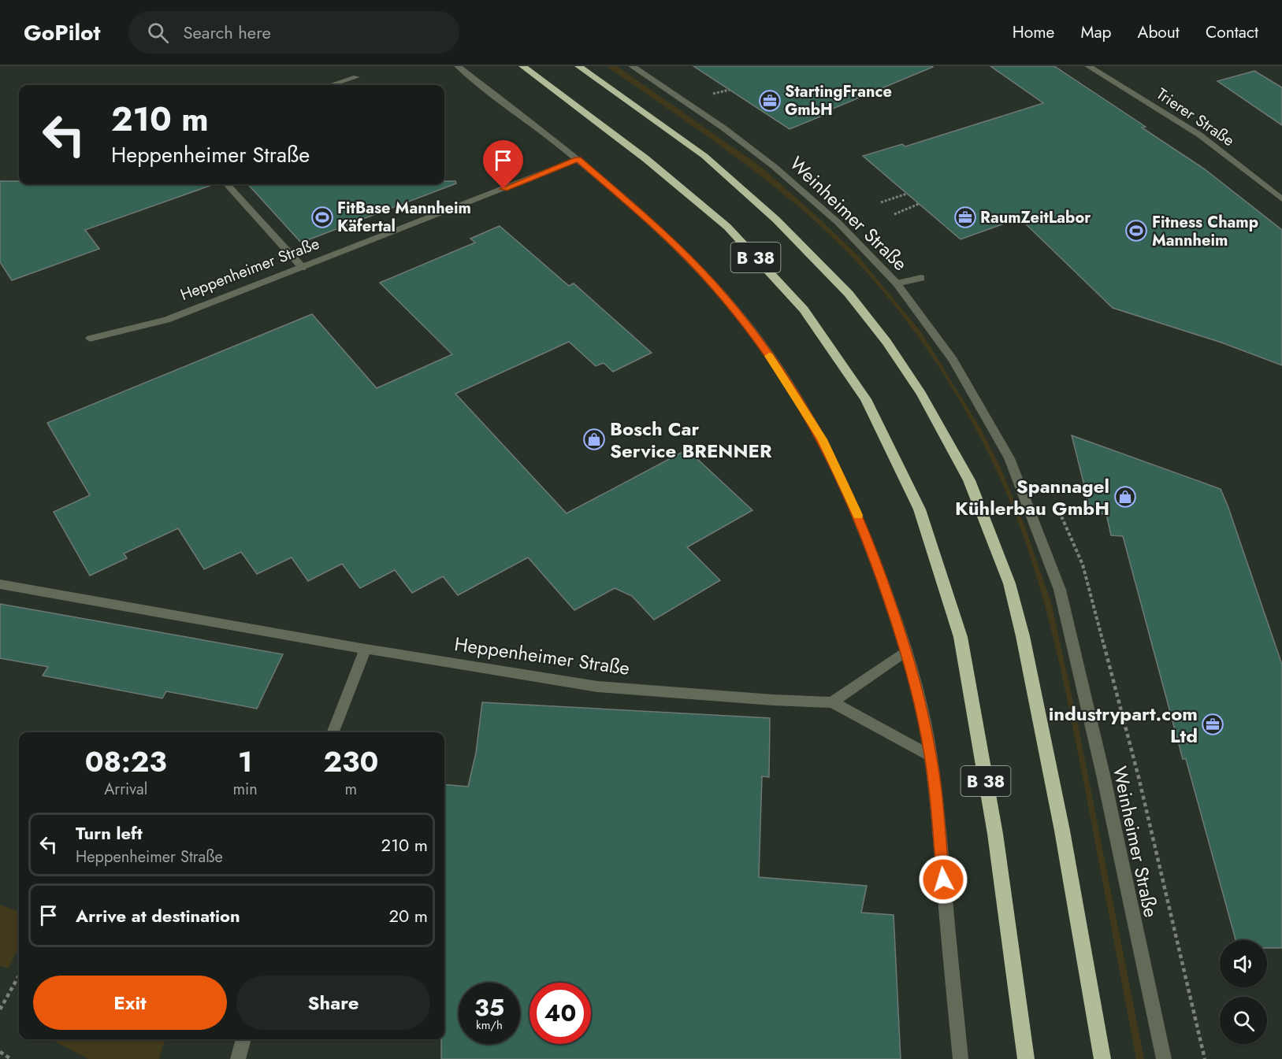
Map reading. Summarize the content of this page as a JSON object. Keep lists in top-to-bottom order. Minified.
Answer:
{"streets":{"highway":["B 38"],"street":["Trierer Straße","Weinheimer Straße","Heppenheimer Straße"]},"places":{"office":["StartingFrance GmbH","RaumZeitLabor","industrypart.com Ltd"],"sports":["FitBase Mannheim Käfertal","Fitness Champ Mannheim"],"shop":["Bosch Car Service BRENNER","Spannagel Kühlerbau GmbH"]},"page":{"header":"GoPilot","search":"Search here","nav":["Home","Map","About","Contact"],"turn":["210 m","Heppenheimer Straße"],"eta":["08:23","Arrival","1","min","230","m"],"list":[{"name":"Turn left","note":"Heppenheimer Straße","value":"210 m"},{"name":"Arrive at destination","value":"20 m"}],"buttons":["Exit","Share"],"speed":"35 km/h","limit":"40"}}
